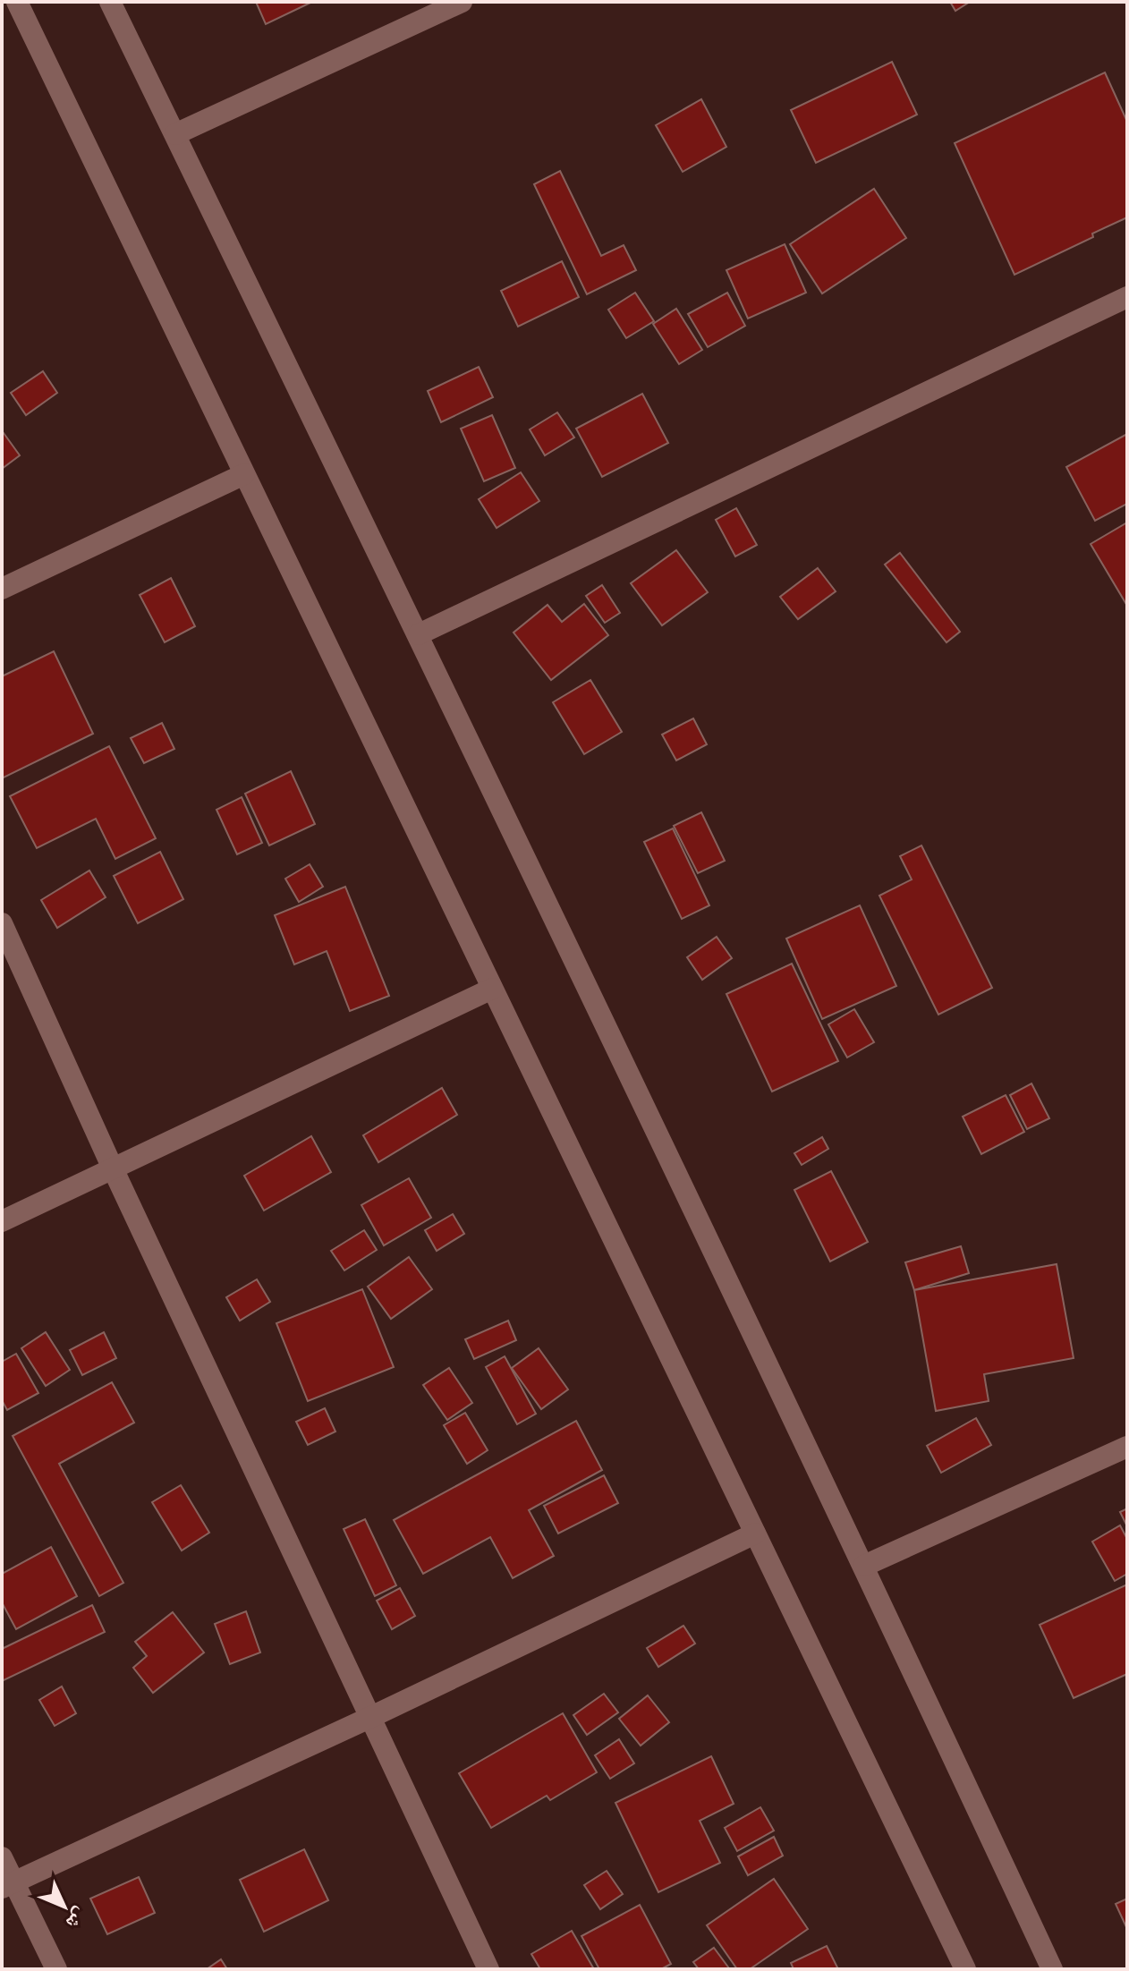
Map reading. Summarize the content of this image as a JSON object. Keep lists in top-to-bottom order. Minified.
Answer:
{"north":"bottom right"}
